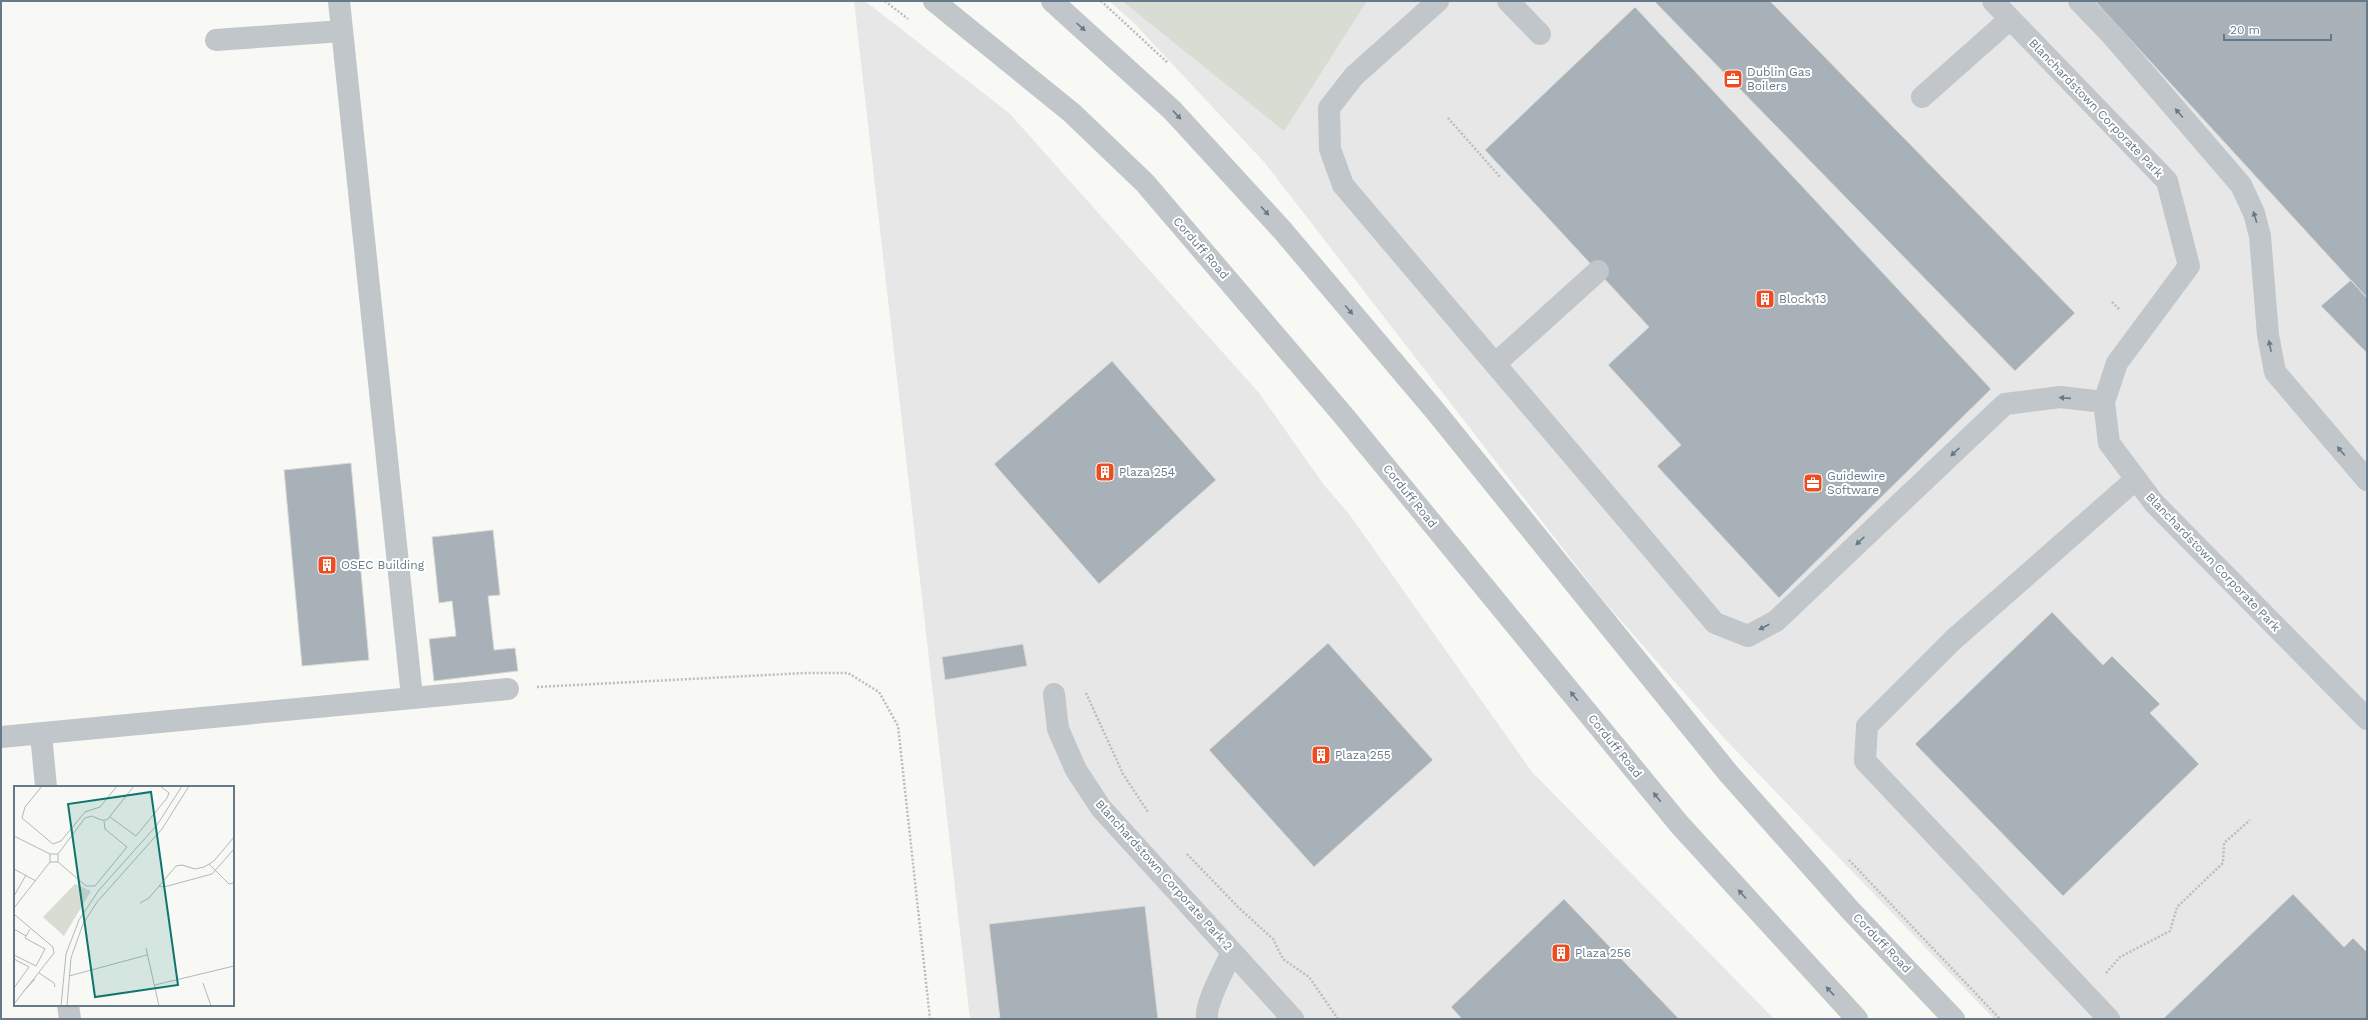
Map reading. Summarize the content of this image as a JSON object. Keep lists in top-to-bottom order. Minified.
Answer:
{"streets":{"street":["Blanchardstown Corporate Park","Corduff Road","Blanchardstown Corporate Park 2"]},"places":{"office":["Dublin Gas Boilers","Guidewire Software"],"building":["Block 13","Plaza 254","OSEC Building","Plaza 255","Plaza 256"]},"scale_bar":"20 m"}
